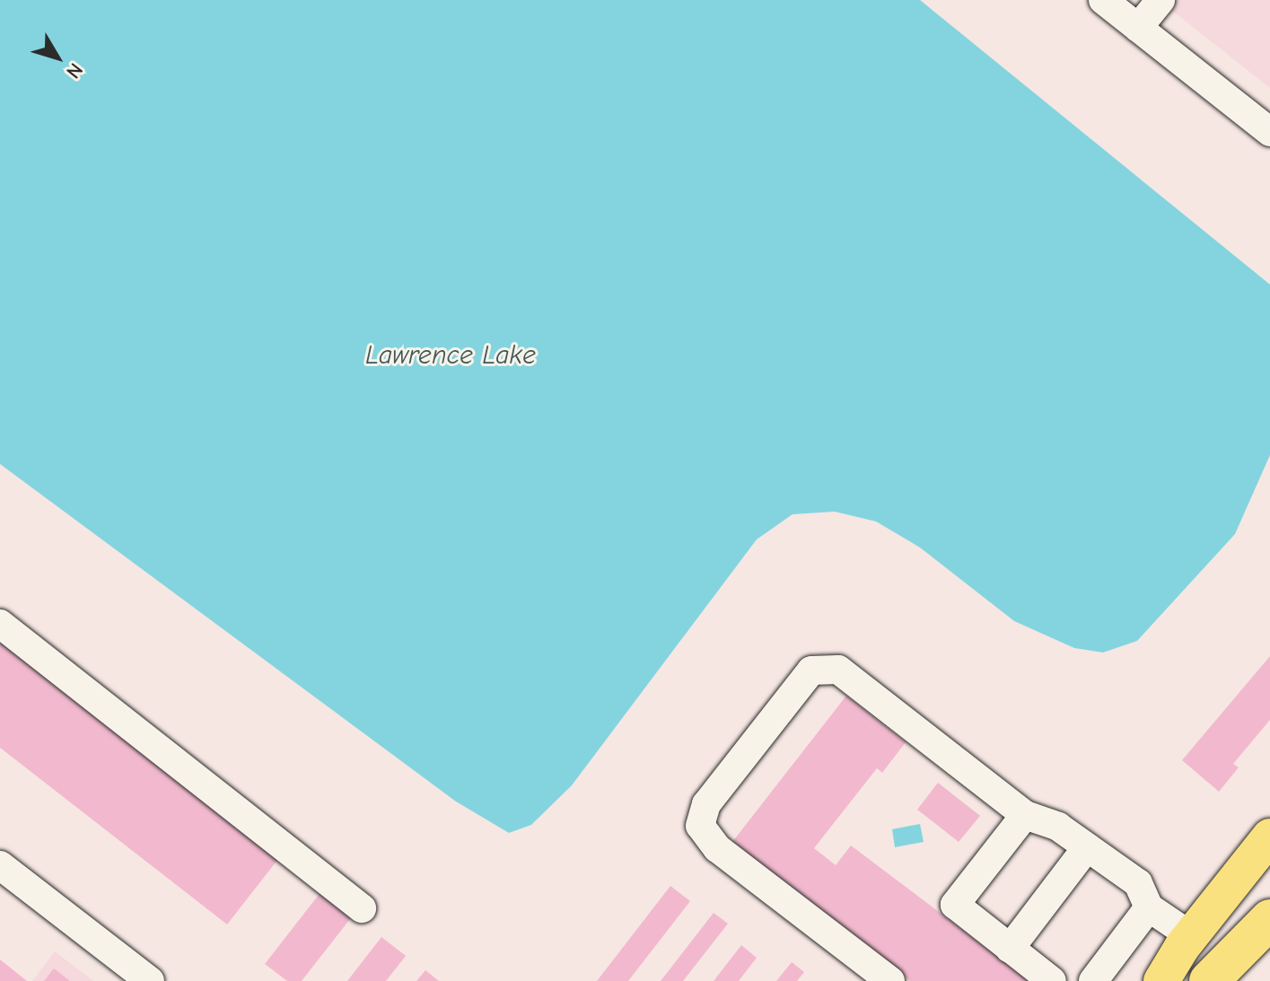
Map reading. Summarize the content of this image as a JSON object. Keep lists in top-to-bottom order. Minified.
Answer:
{"water":["Lawrence Lake"],"north":"bottom right"}
